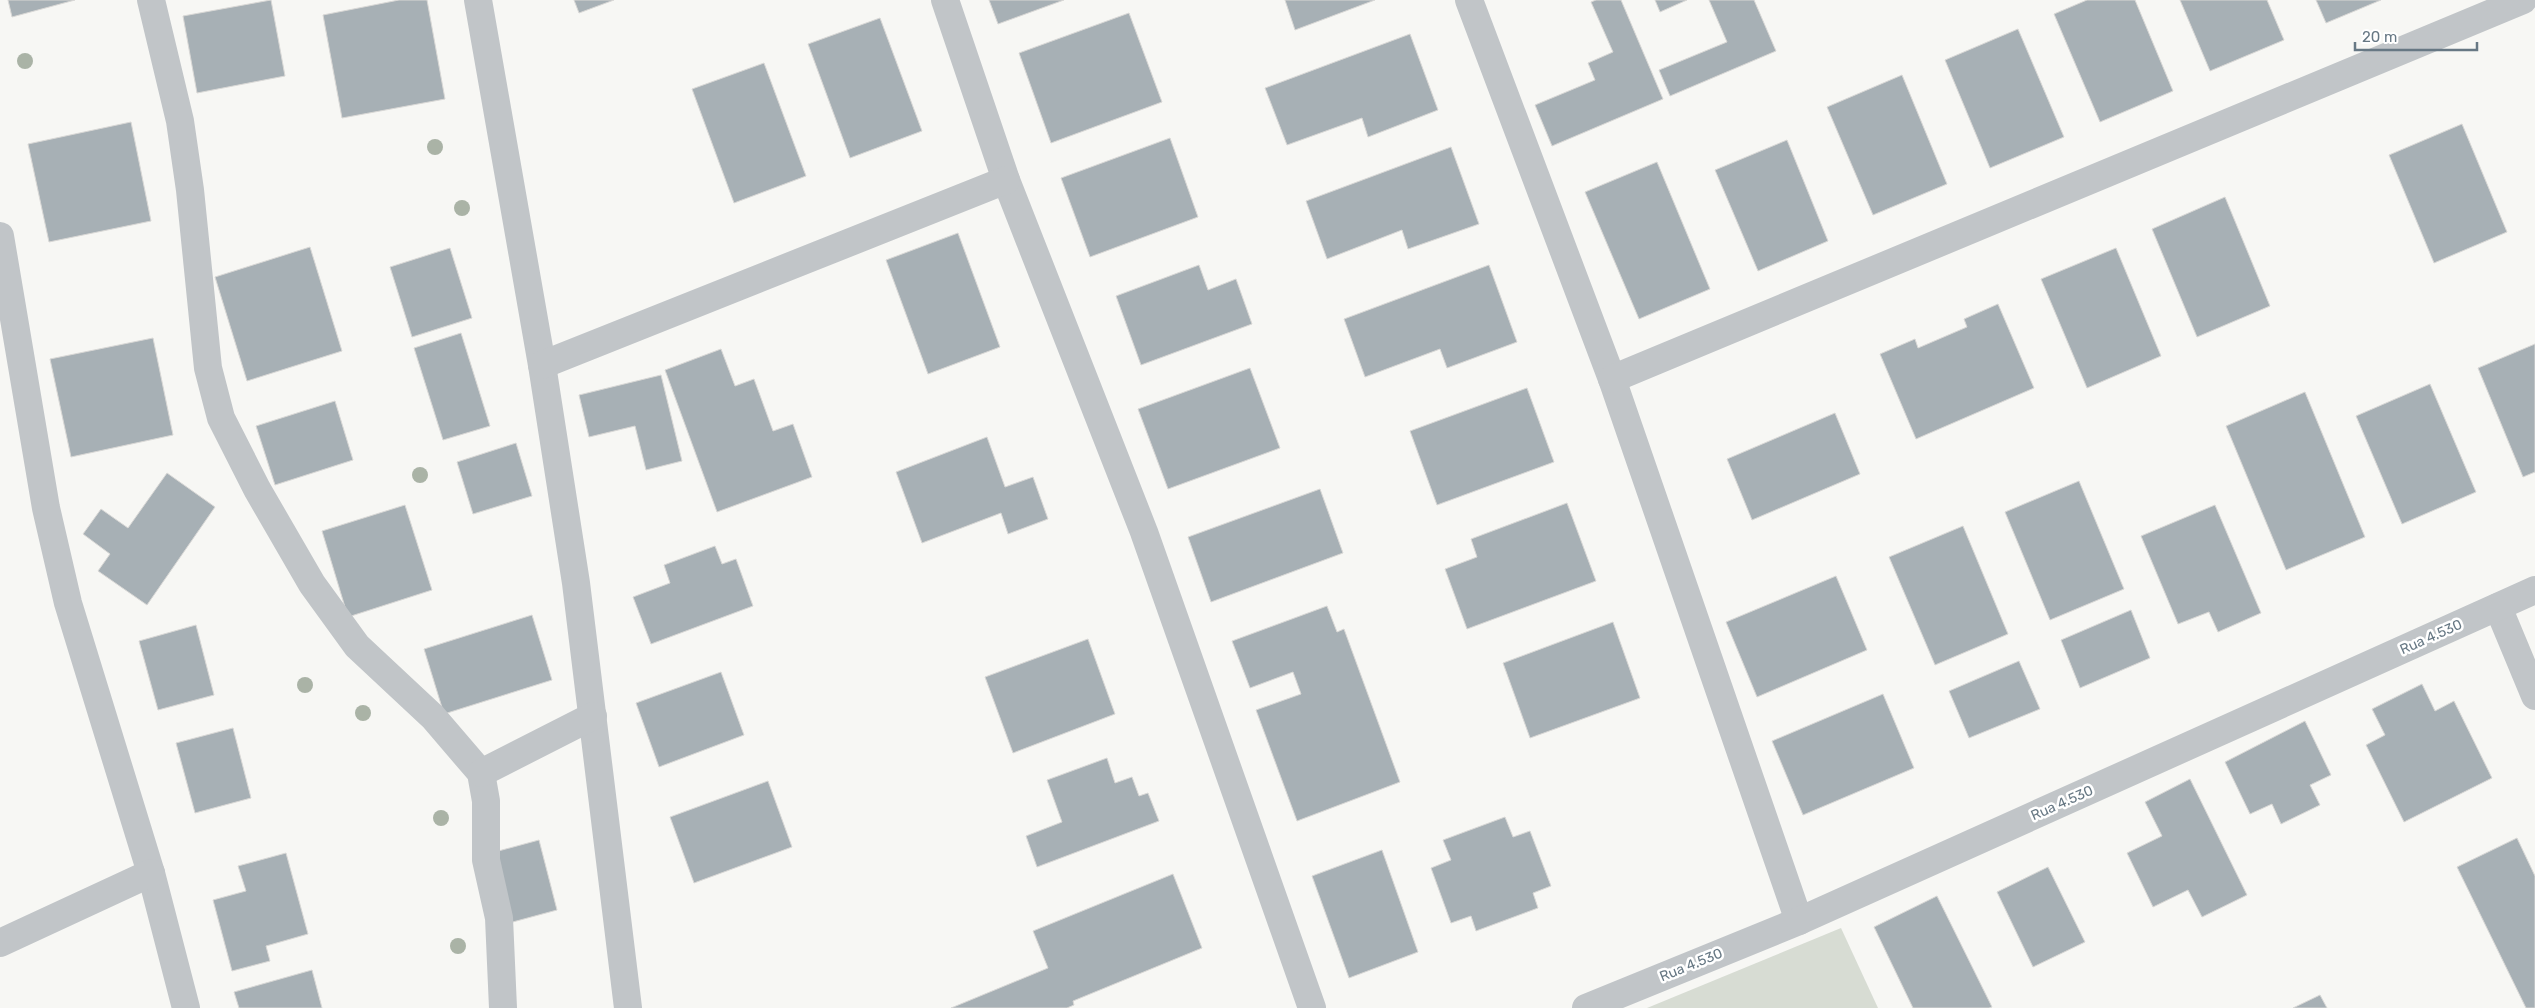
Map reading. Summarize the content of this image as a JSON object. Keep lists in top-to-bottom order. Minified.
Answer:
{"streets":{"street":["Rua 4.530"]},"scale_bar":"20 m"}
